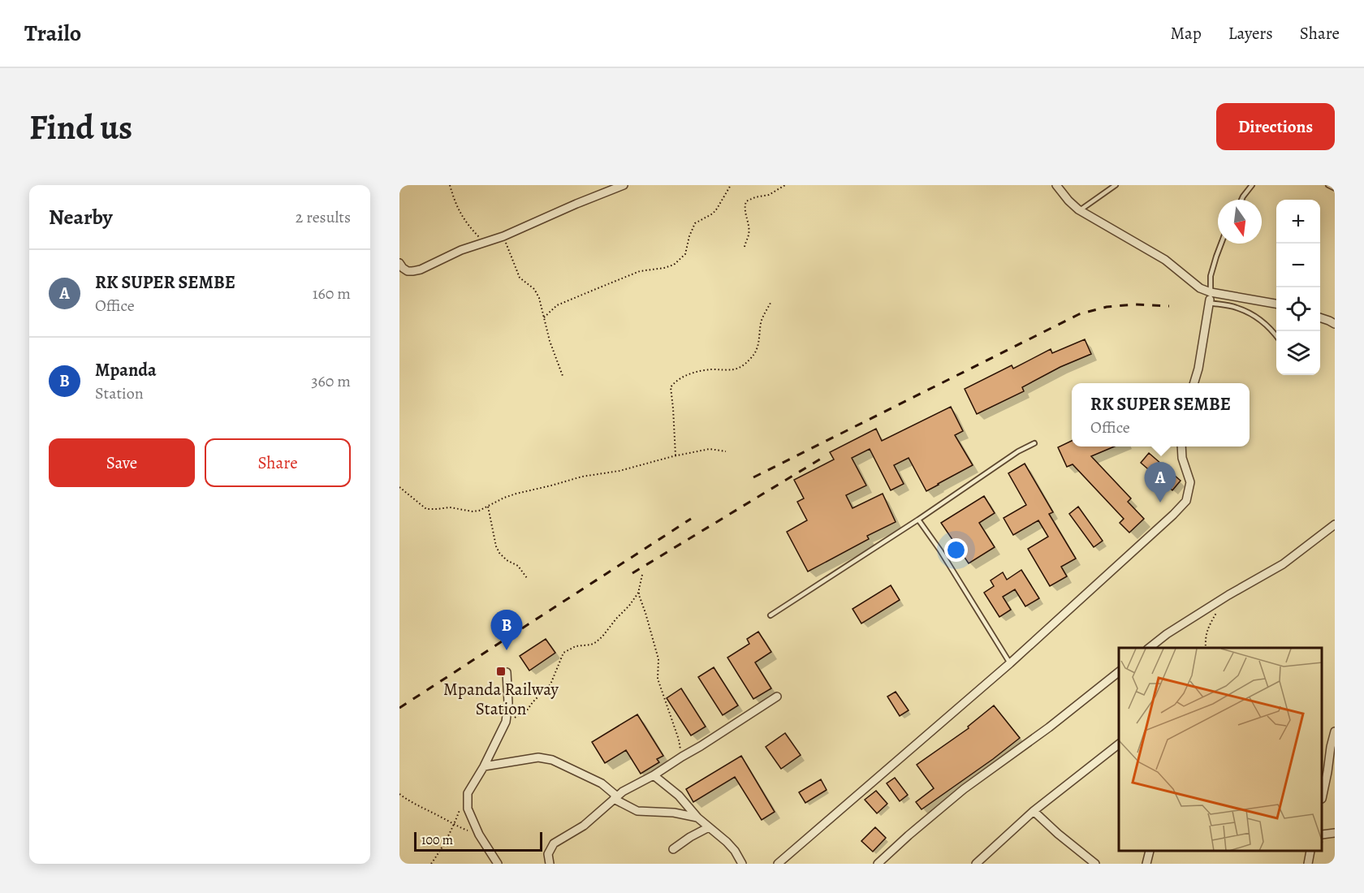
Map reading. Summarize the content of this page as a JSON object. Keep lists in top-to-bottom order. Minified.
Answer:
{"places":{"transit":["Mpanda Railway Station"]},"scale_bar":"100 m","north":"bottom","page":{"header":"Trailo","nav":["Map","Layers","Share"],"buttons":["Directions",["Save","Share"]],"title":"Find us","heading":["Nearby","2 results"],"map_buttons":["+","−"],"list":[{"mark":"A","name":"RK SUPER SEMBE","note":"Office","value":"160 m"},{"mark":"B","name":"Mpanda","note":"Station","value":"360 m"}],"popup":["RK SUPER SEMBE","Office"],"pins":["A","B"],"scale":"100 m"}}
